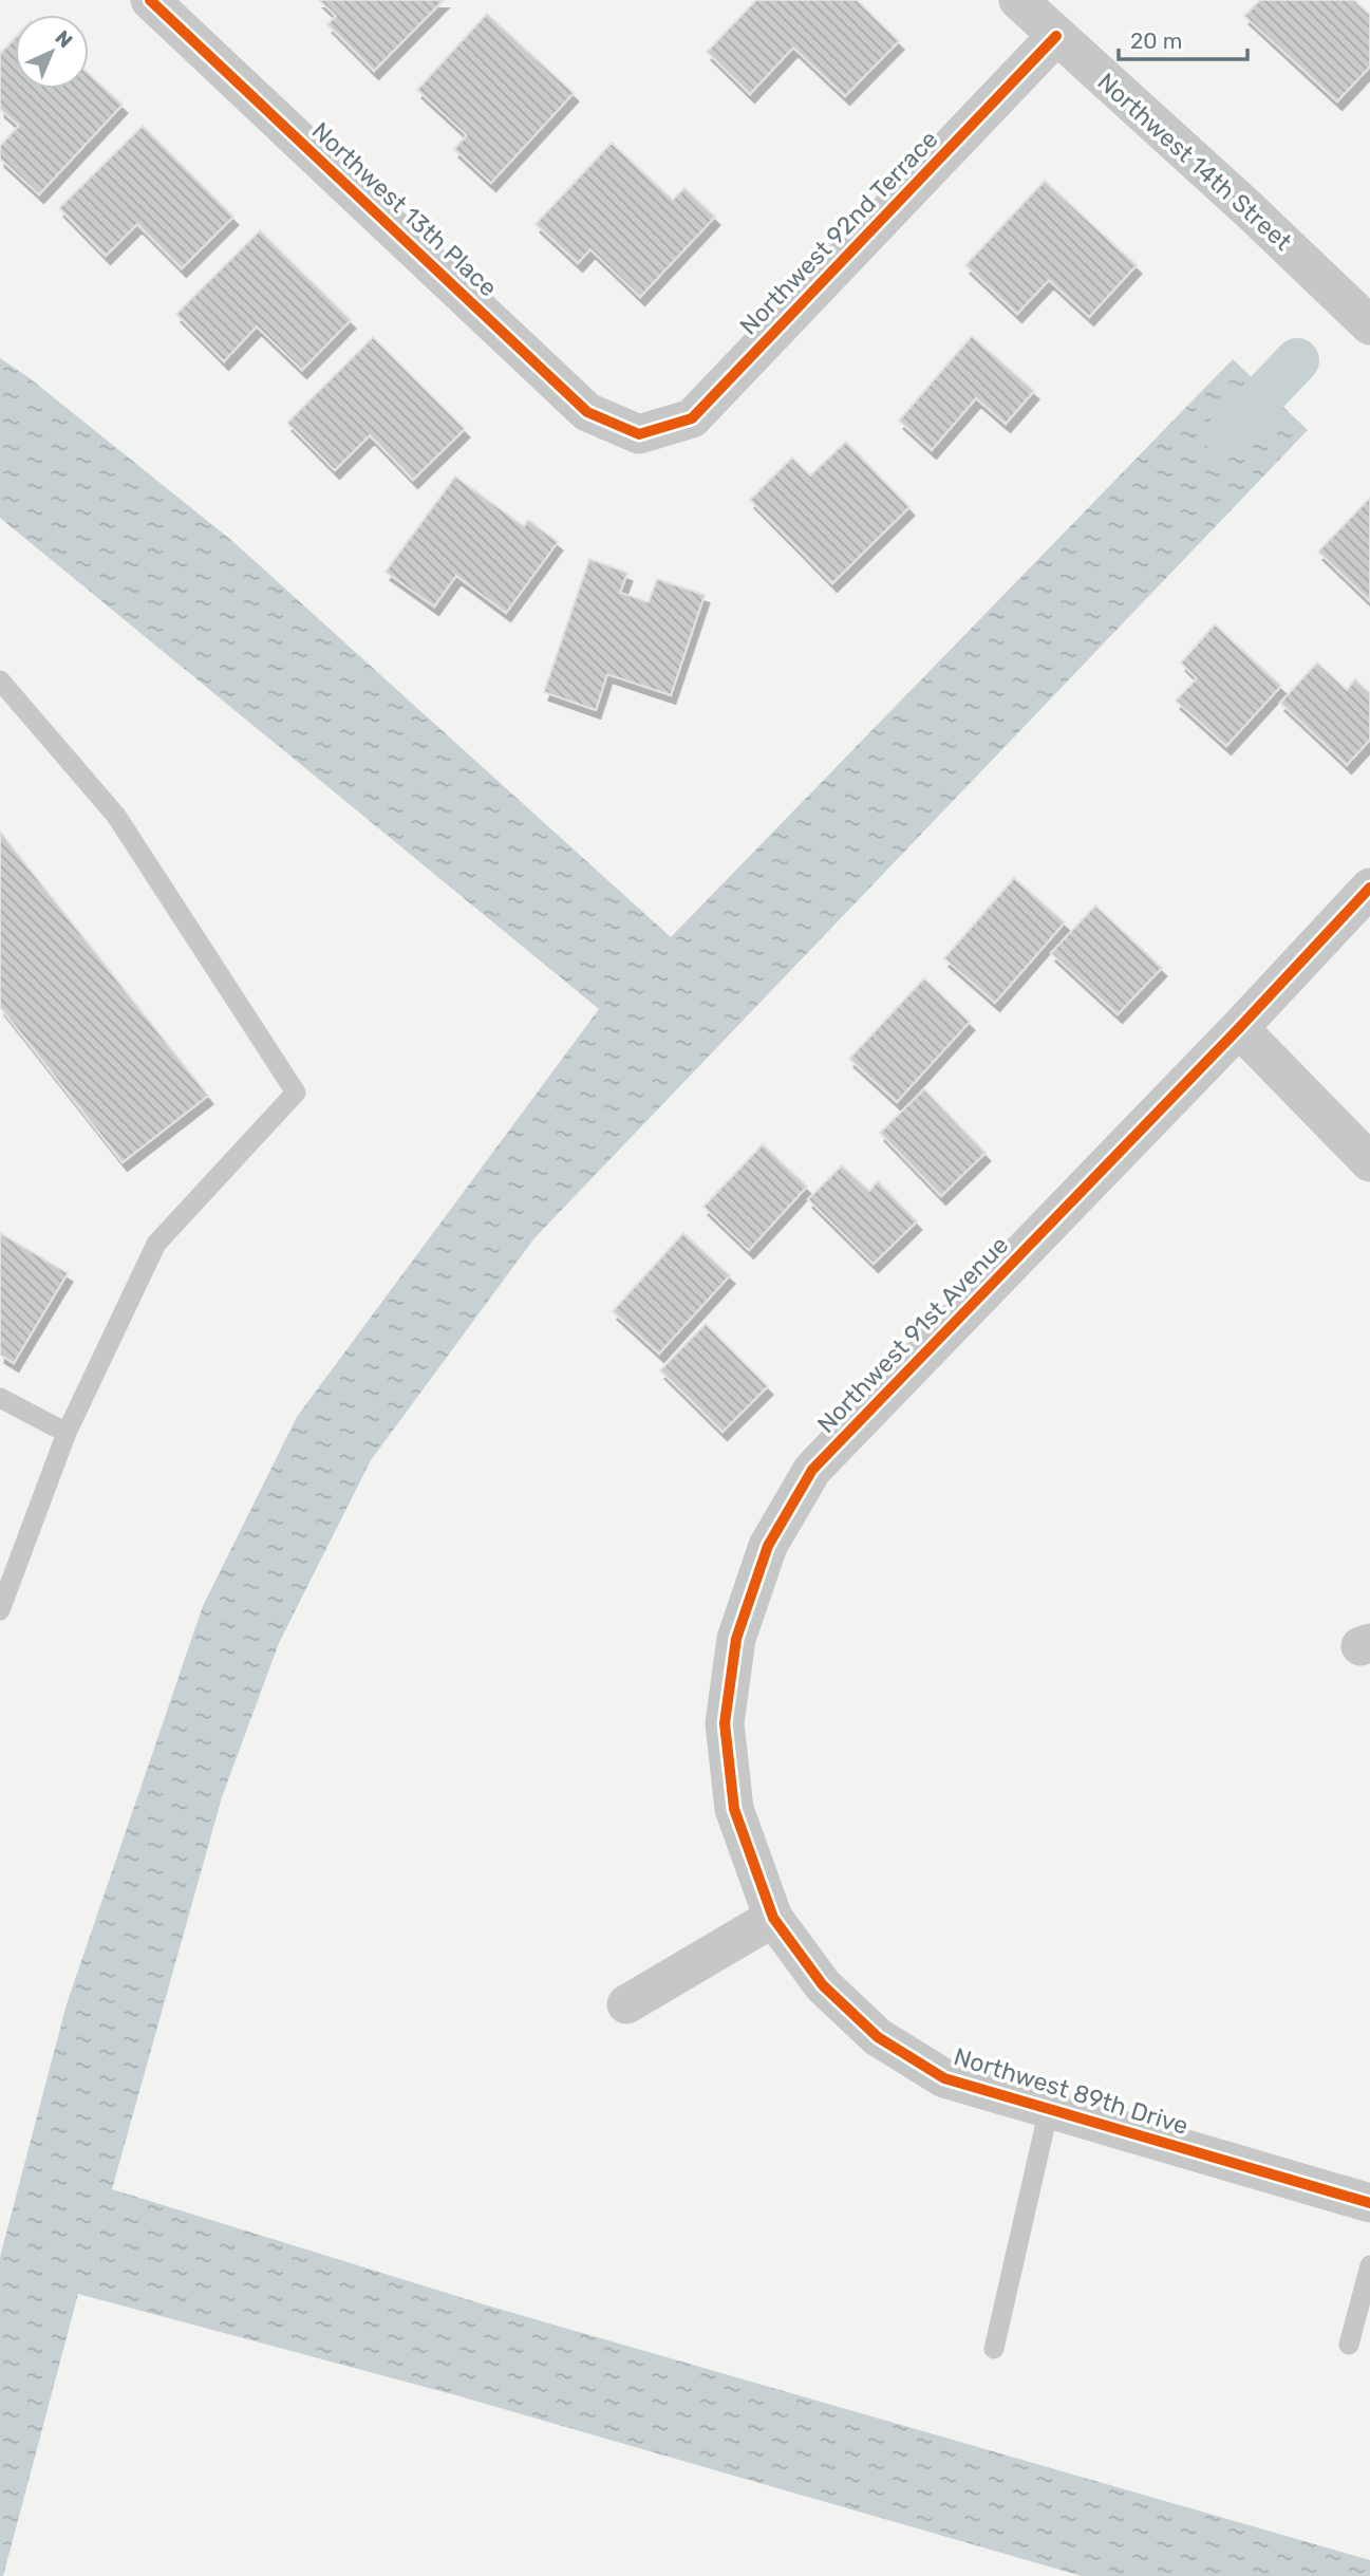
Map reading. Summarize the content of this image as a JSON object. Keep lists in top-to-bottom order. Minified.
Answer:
{"streets":{"street":["Northwest 14th Street","Northwest 13th Place","Northwest 92nd Terrace","Northwest 91st Avenue","Northwest 89th Drive"]},"crossings":[["Northwest 14th Street","Northwest 92nd Terrace"],["Northwest 13th Place","Northwest 92nd Terrace"],["Northwest 91st Avenue","Northwest 89th Drive"]],"scale_bar":"20 m","north":"top right"}
